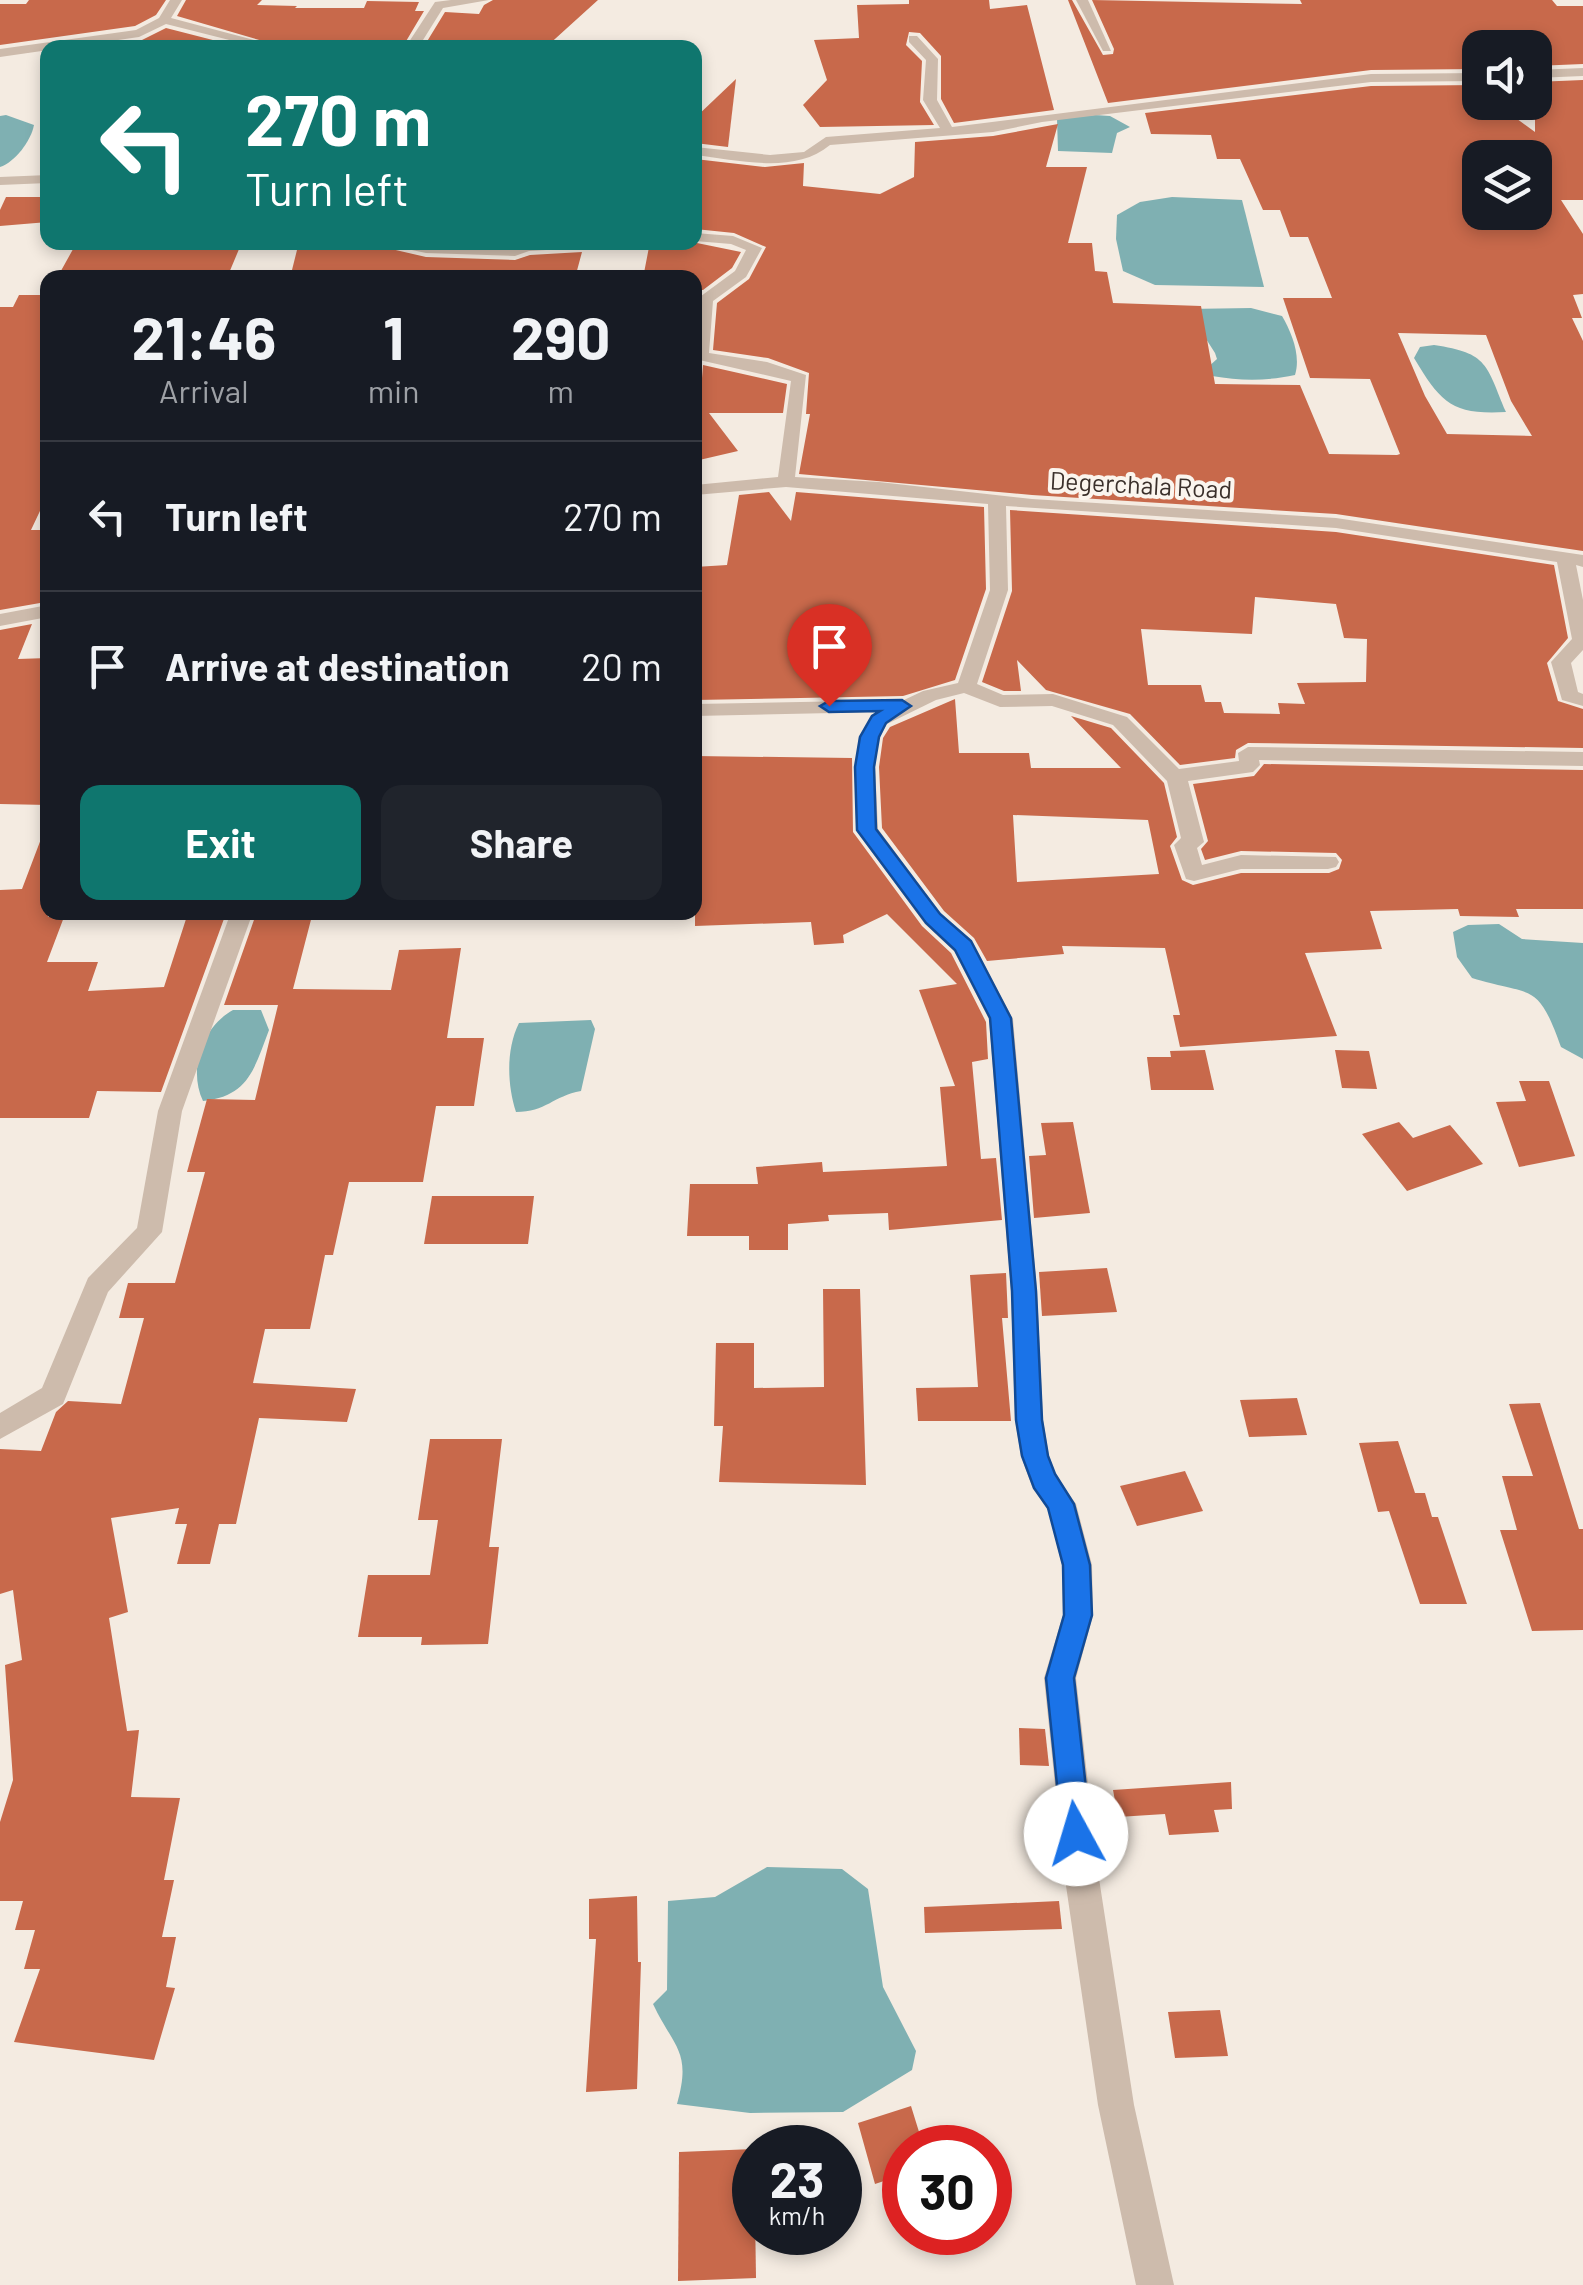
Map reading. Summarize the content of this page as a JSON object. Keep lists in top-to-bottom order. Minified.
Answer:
{"streets":{"street":["Degerchala Road"]},"page":{"turn":["270 m","Turn left"],"eta":["21:46","Arrival","1","min","290","m"],"list":[{"name":"Turn left","value":"270 m"},{"name":"Arrive at destination","value":"20 m"}],"buttons":["Exit","Share"],"speed":"23 km/h","limit":"30"}}
